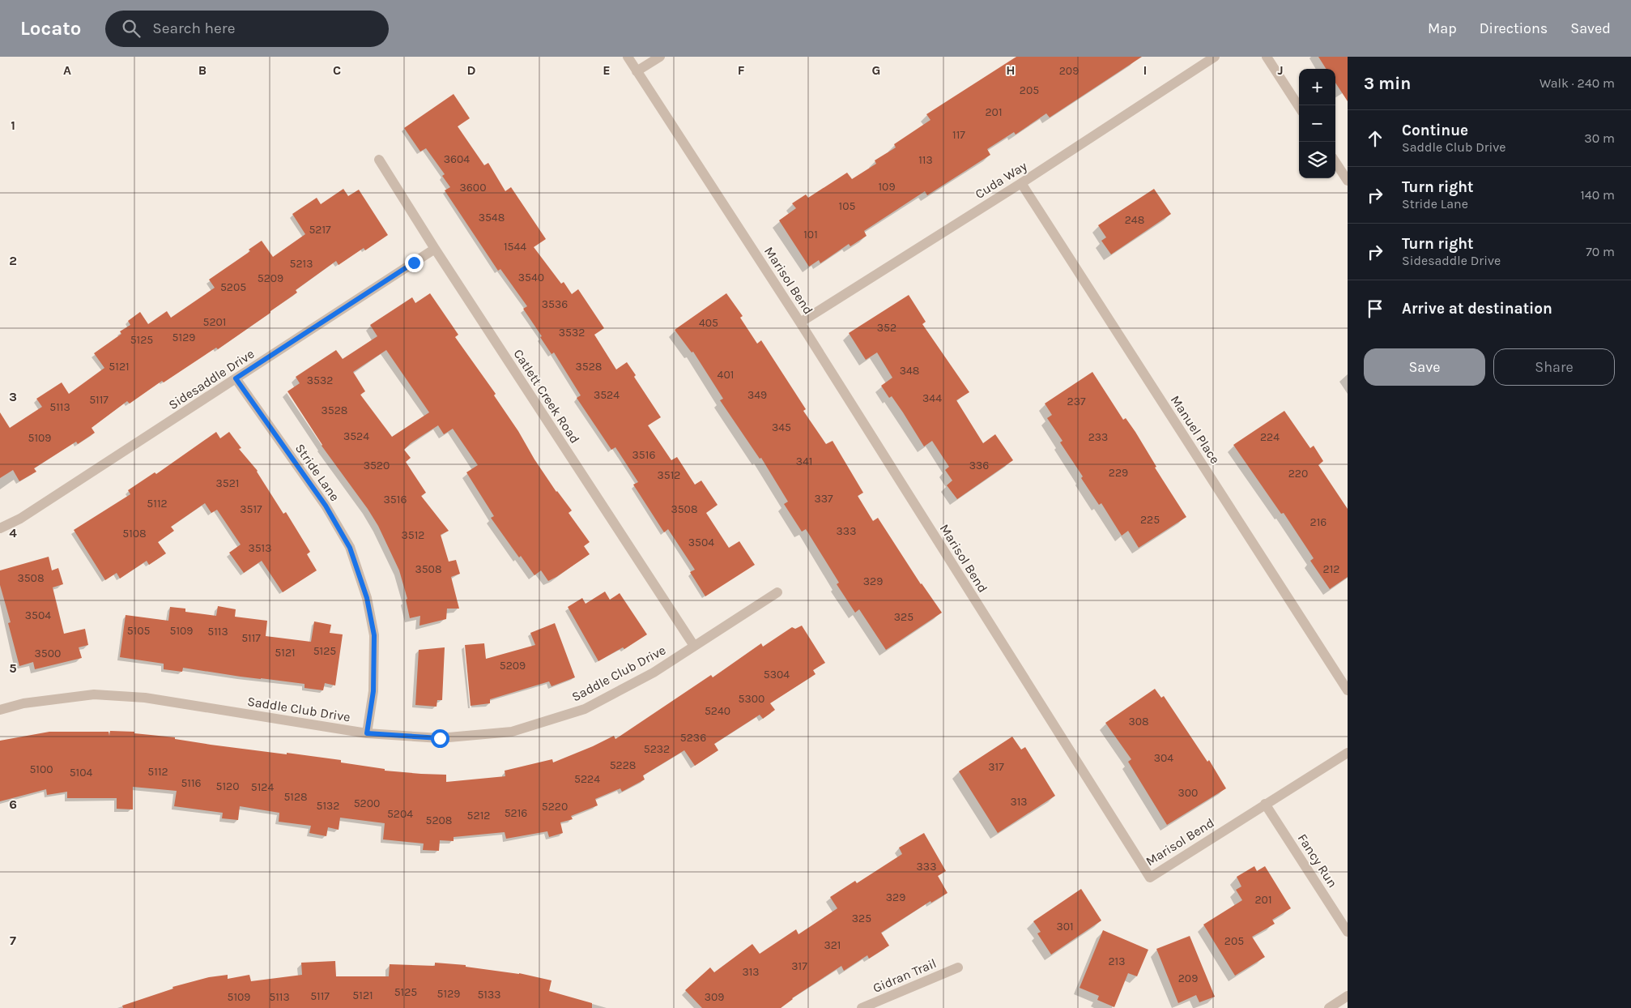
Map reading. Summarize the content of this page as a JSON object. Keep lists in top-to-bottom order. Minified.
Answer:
{"streets":{"street":["Cuda Way","Marisol Bend","Sidesaddle Drive","Catlett Creek Road","Manuel Place","Stride Lane","Saddle Club Drive","Fancy Run","Gidran Trail"]},"crossings":[["Cuda Way","Marisol Bend"],["Cuda Way","Manuel Place"],["Marisol Bend","Fancy Run"],["Sidesaddle Drive","Catlett Creek Road"],["Sidesaddle Drive","Stride Lane"],["Catlett Creek Road","Saddle Club Drive"],["Stride Lane","Saddle Club Drive"]],"house_numbers":["209","205","201","117","3604","113","109","3600","105","3548","248","5217","101","1544","5213","3540","5209","5205","3536","5201","405","352","3532","5129","5125","5121","3528","348","401","3532","3524","349","344","5117","237","5113","3528","345","3524","233","224","5109","3516","341","3520","336","229","220","3512","3521","337","3516","5112","3517","3508","225","216","333","5108","3512","3504","3513","3508","212","3508","329","3504","325","5105","5109","5113","5117","5125","5121","3500","5209","5304","5300","5240","308","5236","5232","304","5228","317","5100","5112","5104","5224","5116","5120","5124","300","5128","313","5200","5132","5220","5216","5204","5212","5208","333","329","201","325","301","205","321","213","317","313","209","5125","5129","5133","5121","5117","5109","5113","309"],"page":{"header":"Locato","search":"Search here","nav":["Map","Directions","Saved"],"heading":["3 min","Walk · 240 m"],"map_buttons":["+","−"],"list":[["Continue","Saddle Club Drive","30 m"],["Turn right","Stride Lane","140 m"],["Turn right","Sidesaddle Drive","70 m"],"Arrive at destination"],"buttons":["Save","Share"]},"grid":{"columns":["A","B","C","D","E","F","G","H","I","J"],"rows":["1","2","3","4","5","6","7"]}}
